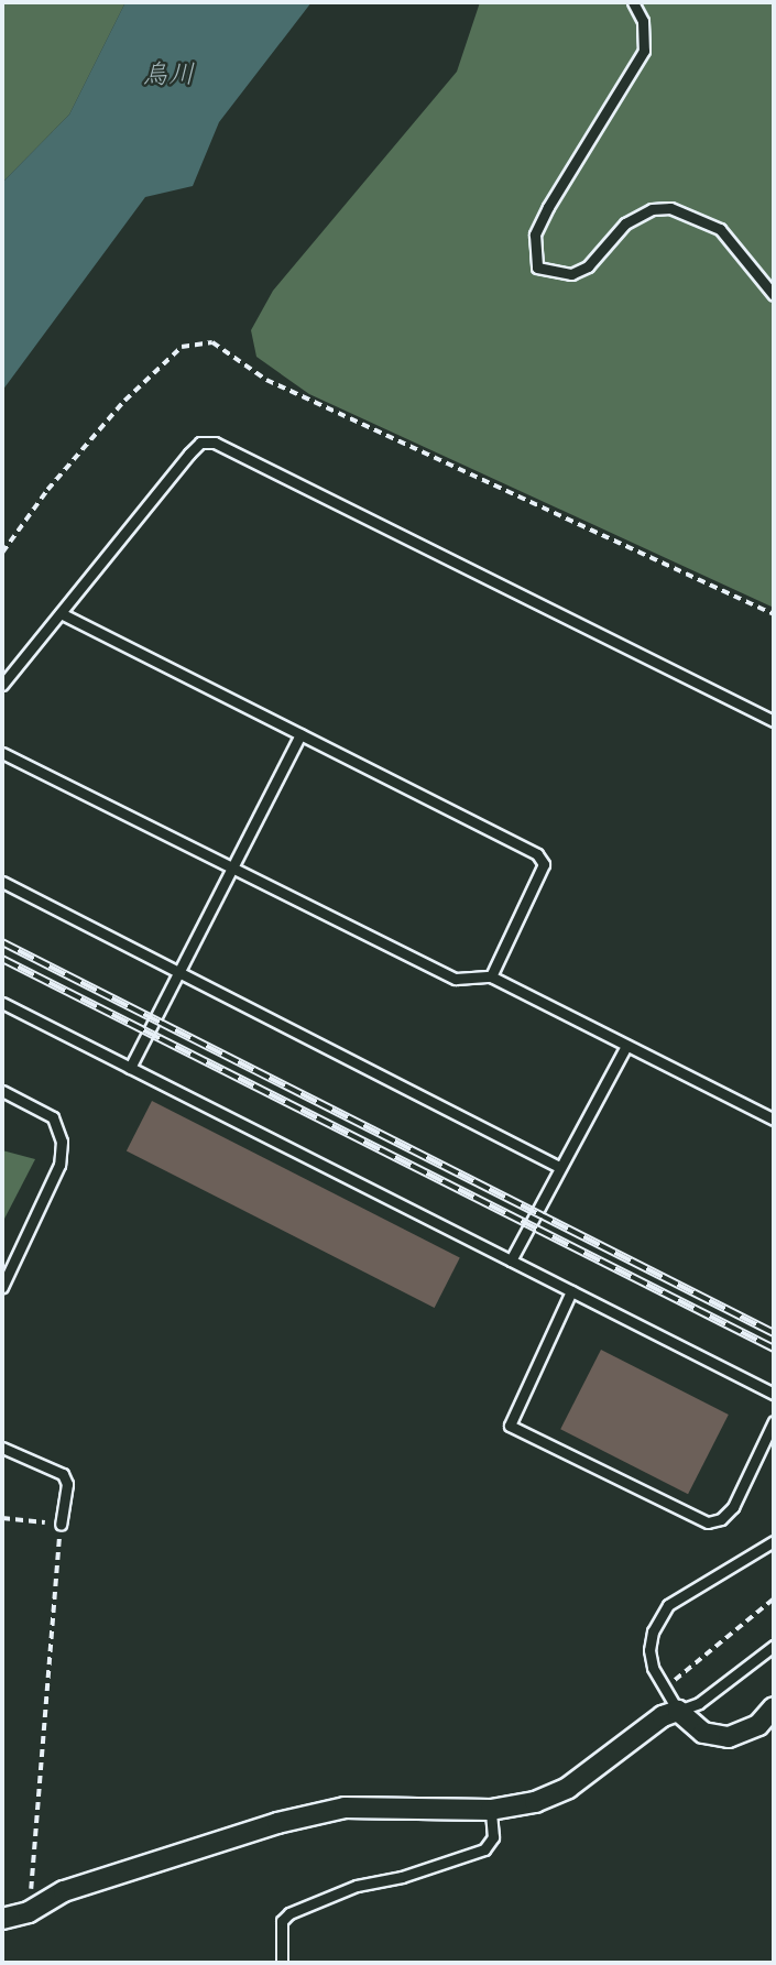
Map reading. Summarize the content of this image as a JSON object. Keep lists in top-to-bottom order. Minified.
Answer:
{"water":["烏川"]}
